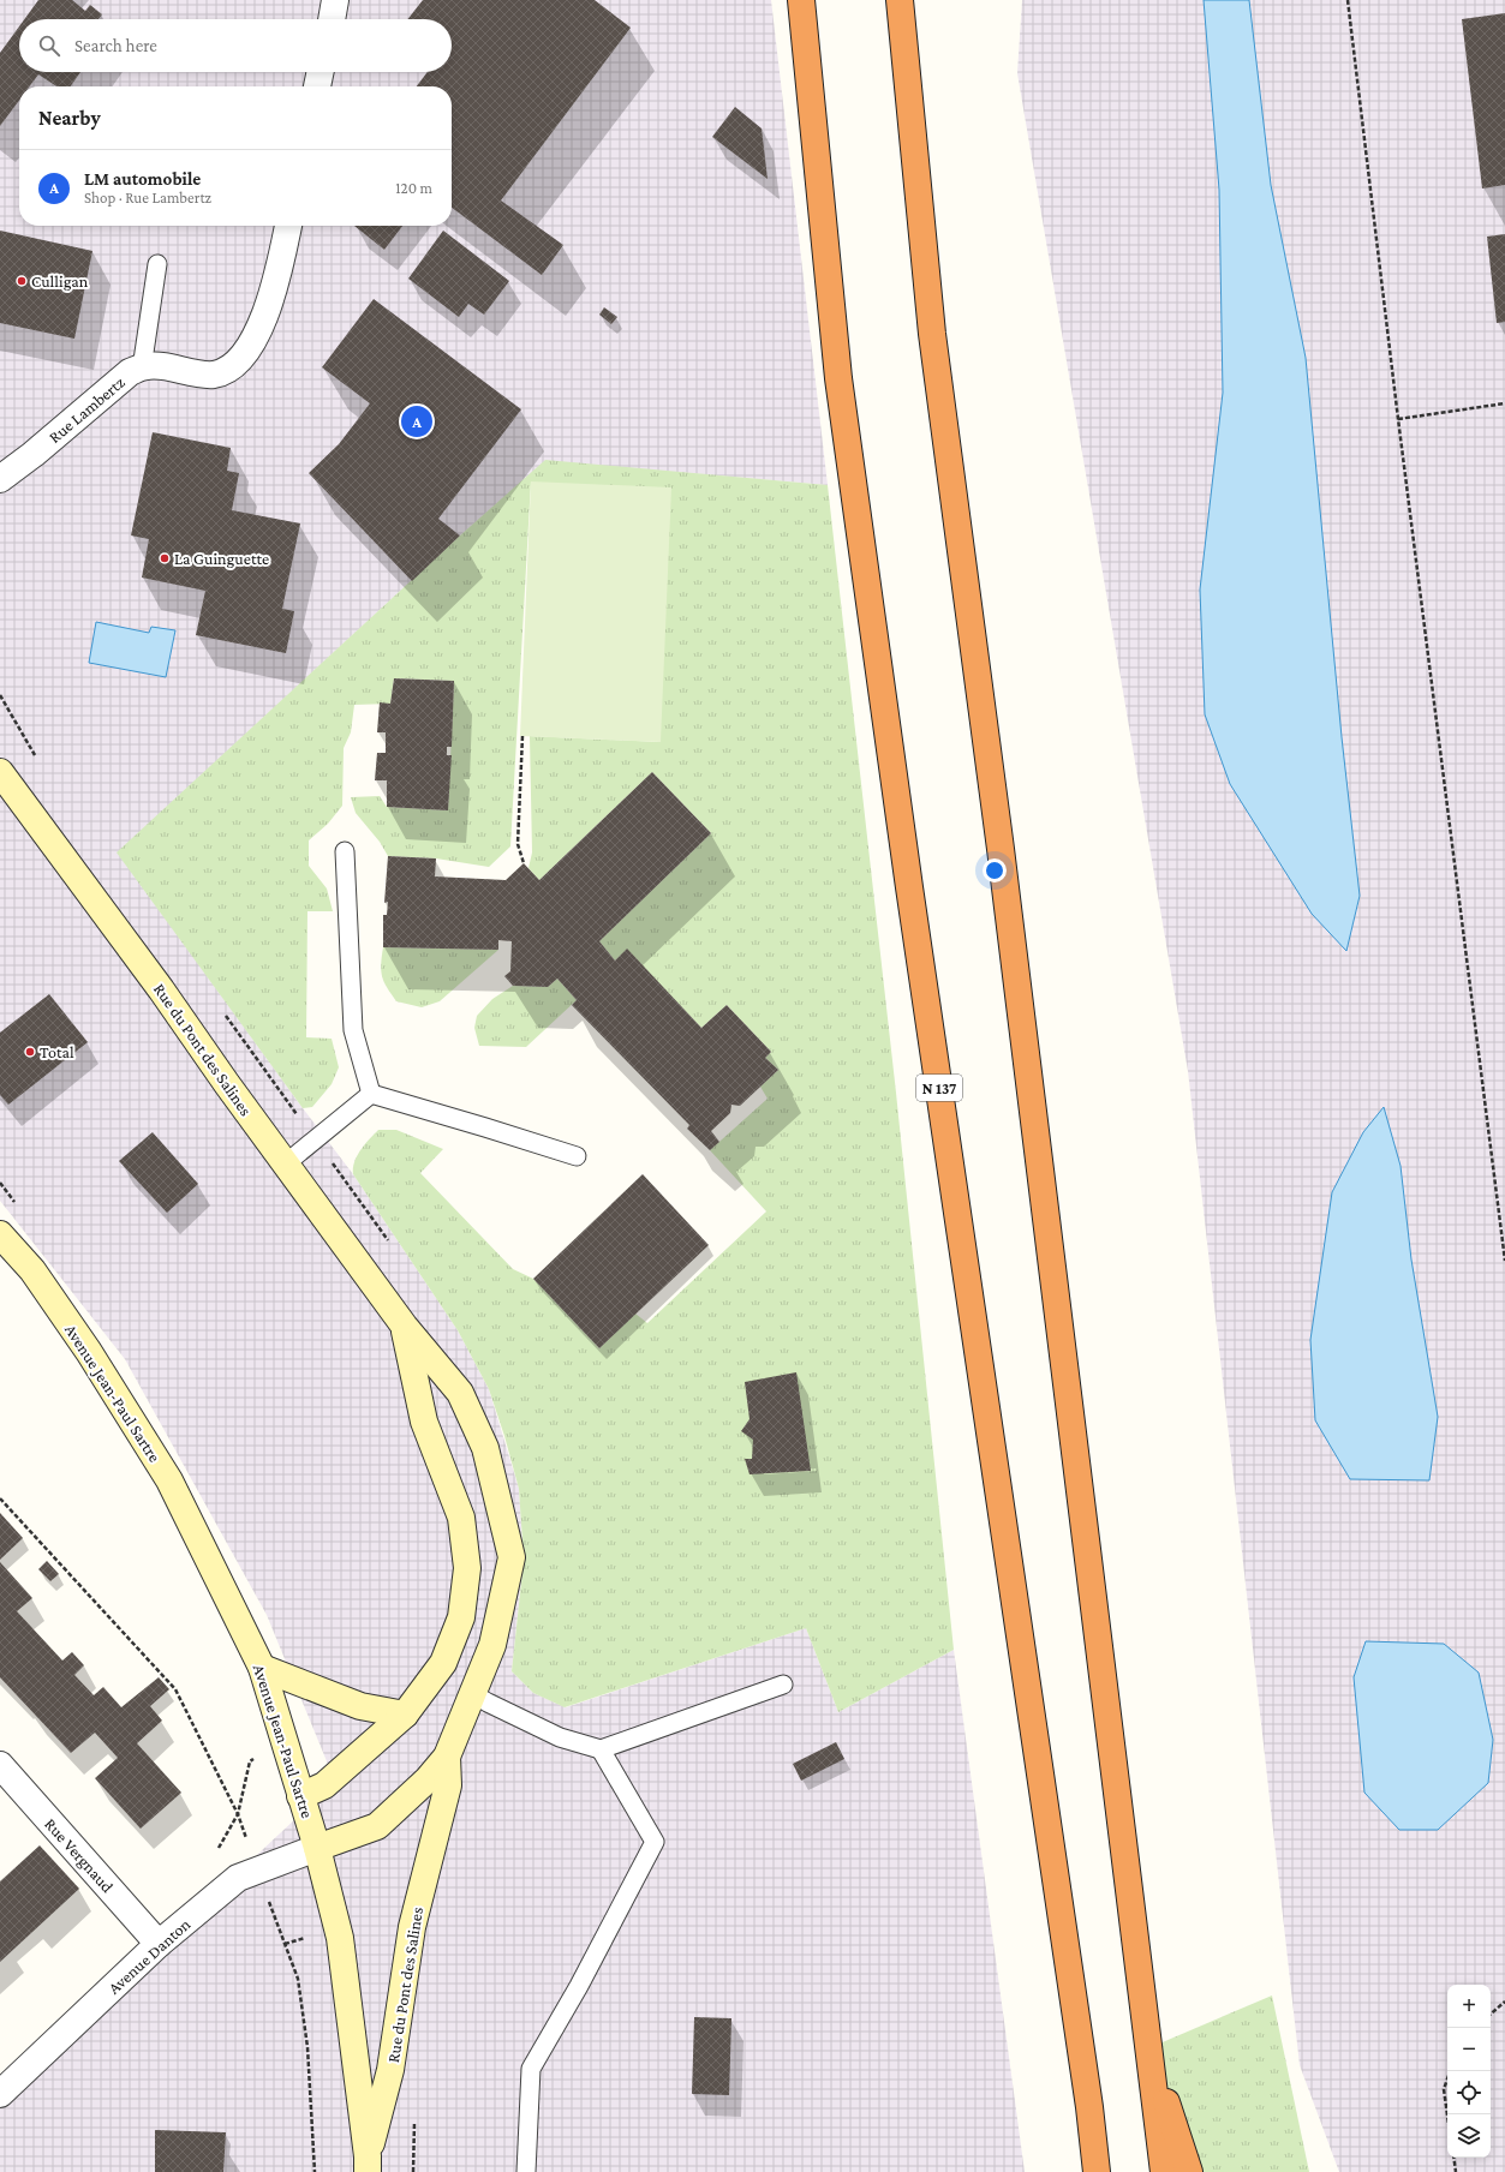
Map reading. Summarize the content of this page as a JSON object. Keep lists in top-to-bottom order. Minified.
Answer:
{"streets":{"highway":["N 137"],"street":["Rue Lambertz","Rue du Pont des Salines","Avenue Jean-Paul Sartre","Rue Vergnaud","Avenue Danton"]},"crossings":[["Rue du Pont des Salines","Avenue Jean-Paul Sartre"],["Rue du Pont des Salines","Avenue Danton"],["Avenue Jean-Paul Sartre","Avenue Danton"],["Rue Vergnaud","Avenue Danton"]],"places":["Culligan","La Guinguette","Total"],"page":{"search":"Search here","heading":"Nearby","list":[{"mark":"A","name":"LM automobile","note":"Shop · Rue Lambertz","value":"120 m"}],"pins":"A","map_buttons":["+","−"]}}
